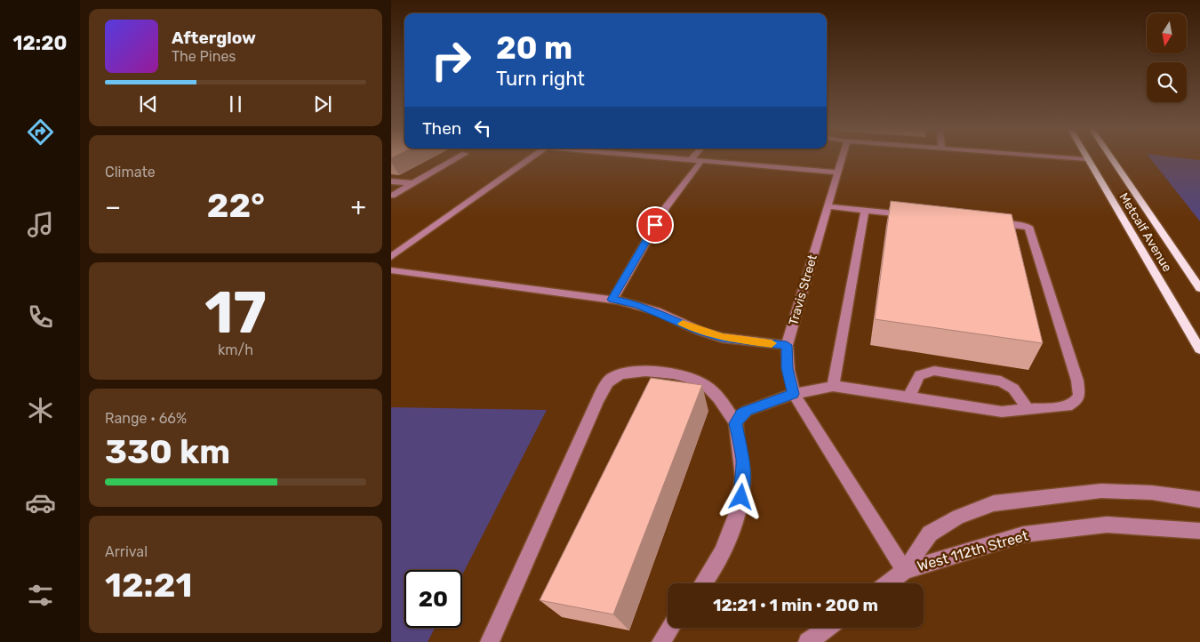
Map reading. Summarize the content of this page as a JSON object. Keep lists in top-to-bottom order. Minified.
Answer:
{"streets":{"main road":["Metcalf Avenue"],"street":["Travis Street","West 112th Street"]},"crossings":[["Travis Street","West 112th Street"]],"north":"bottom","page":{"tabs":"12:20","turn":["20 m","Turn right"],"song":["Afterglow","The Pines"],"then":"Then","tile":["Climate",["17","km/h"],["Range · 66%","330 km"],["Arrival","12:21"]],"heat":["−","22°","+"],"limit":"20","trip":"12:21 · 1 min · 200 m"}}
